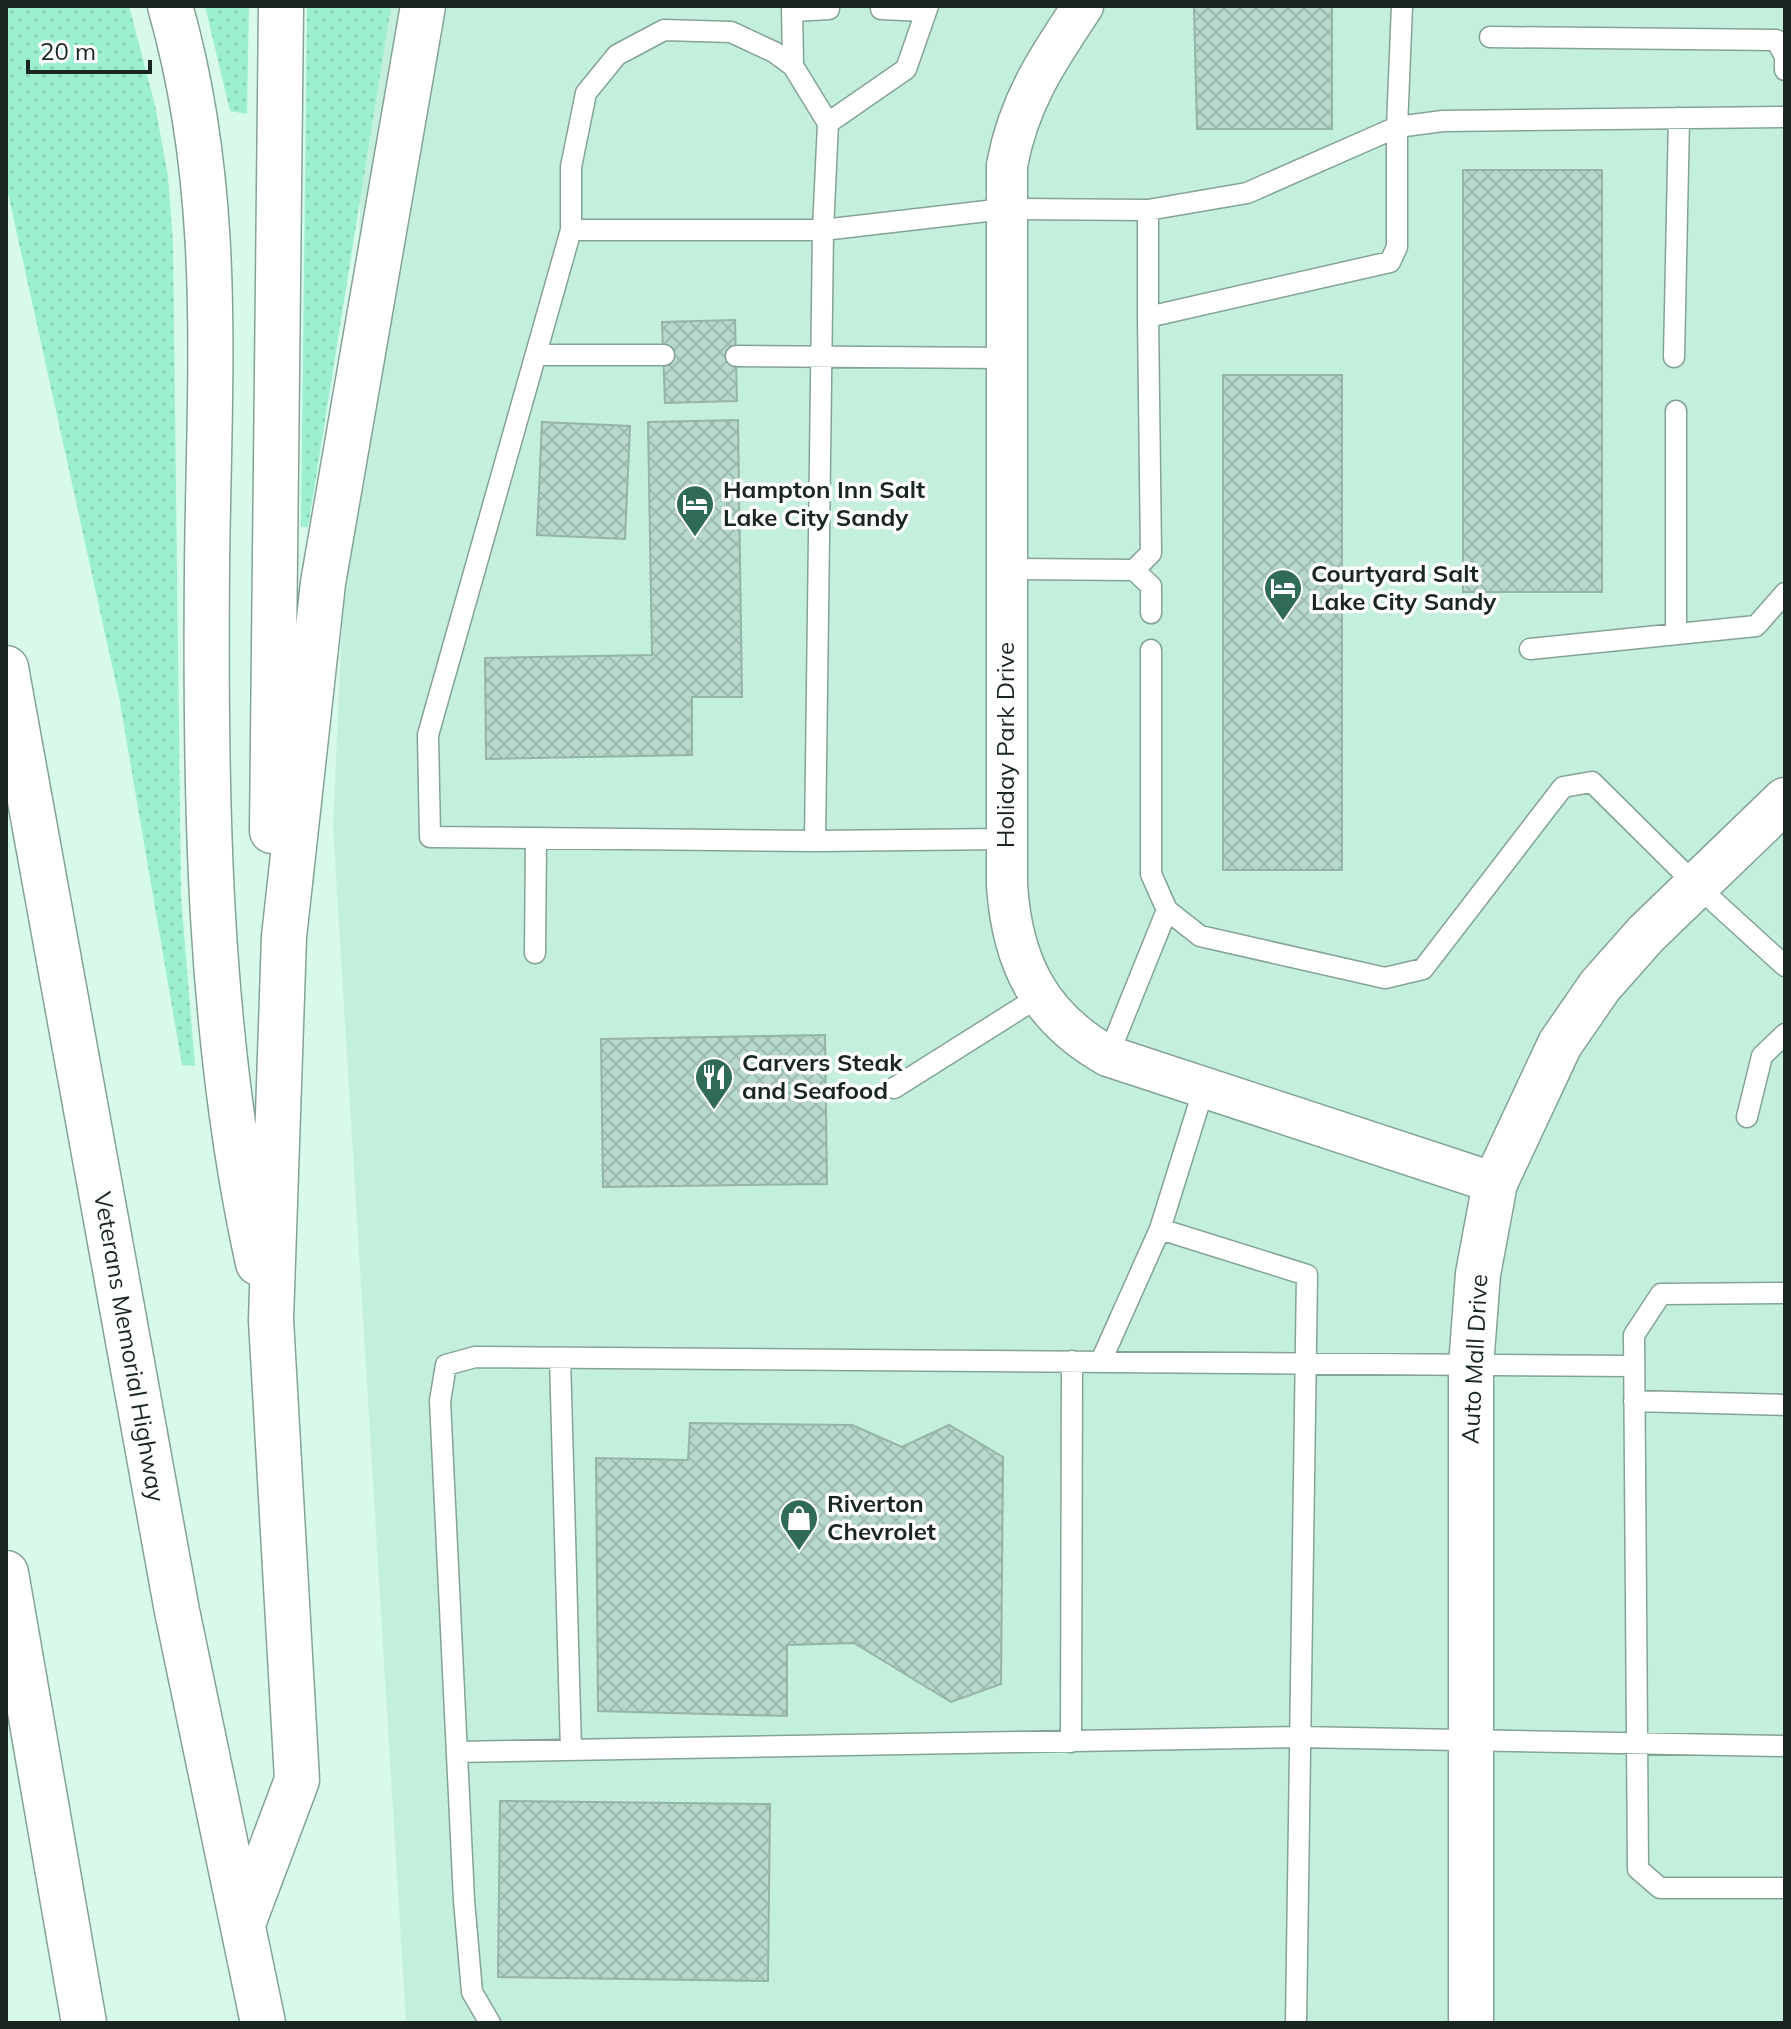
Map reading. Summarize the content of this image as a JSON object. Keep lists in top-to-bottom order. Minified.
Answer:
{"streets":{"main road":["Veterans Memorial Highway","Auto Mall Drive"],"street":["Holiday Park Drive"]},"crossings":[["Holiday Park Drive","Auto Mall Drive"]],"places":{"hotel":["Hampton Inn Salt Lake City Sandy","Courtyard Salt Lake City Sandy"],"restaurant":["Carvers Steak and Seafood"],"shop":["Riverton Chevrolet"]},"scale_bar":"20 m"}
